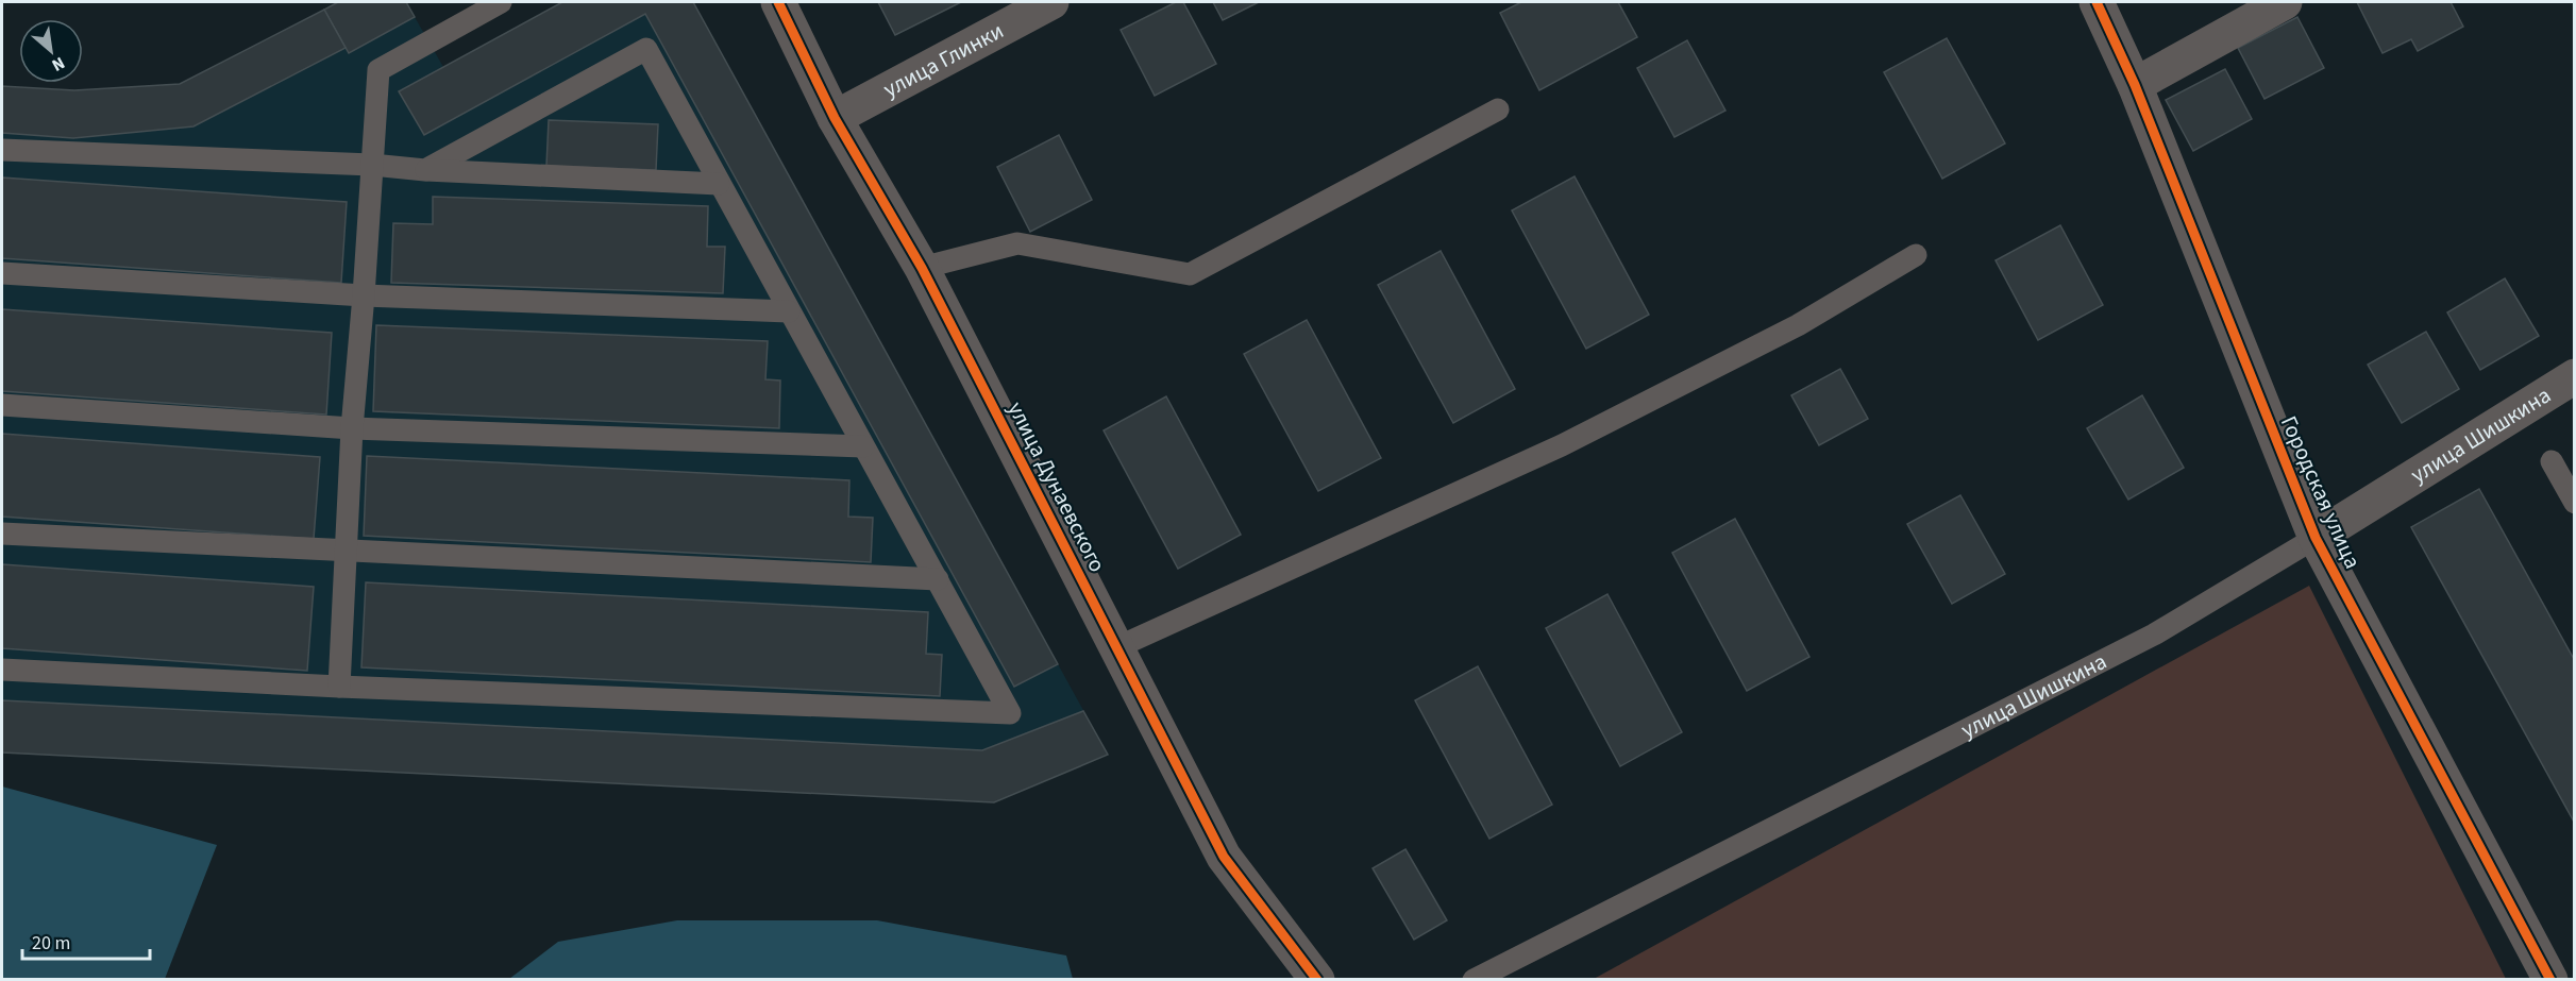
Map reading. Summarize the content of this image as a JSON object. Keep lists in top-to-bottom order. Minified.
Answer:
{"streets":{"street":["улица Глинки","улица Шишкина","улица Дунаевского","Городская улица"]},"crossings":[["улица Глинки","улица Дунаевского"],["улица Шишкина","Городская улица"]],"scale_bar":"20 m","north":"bottom right"}
